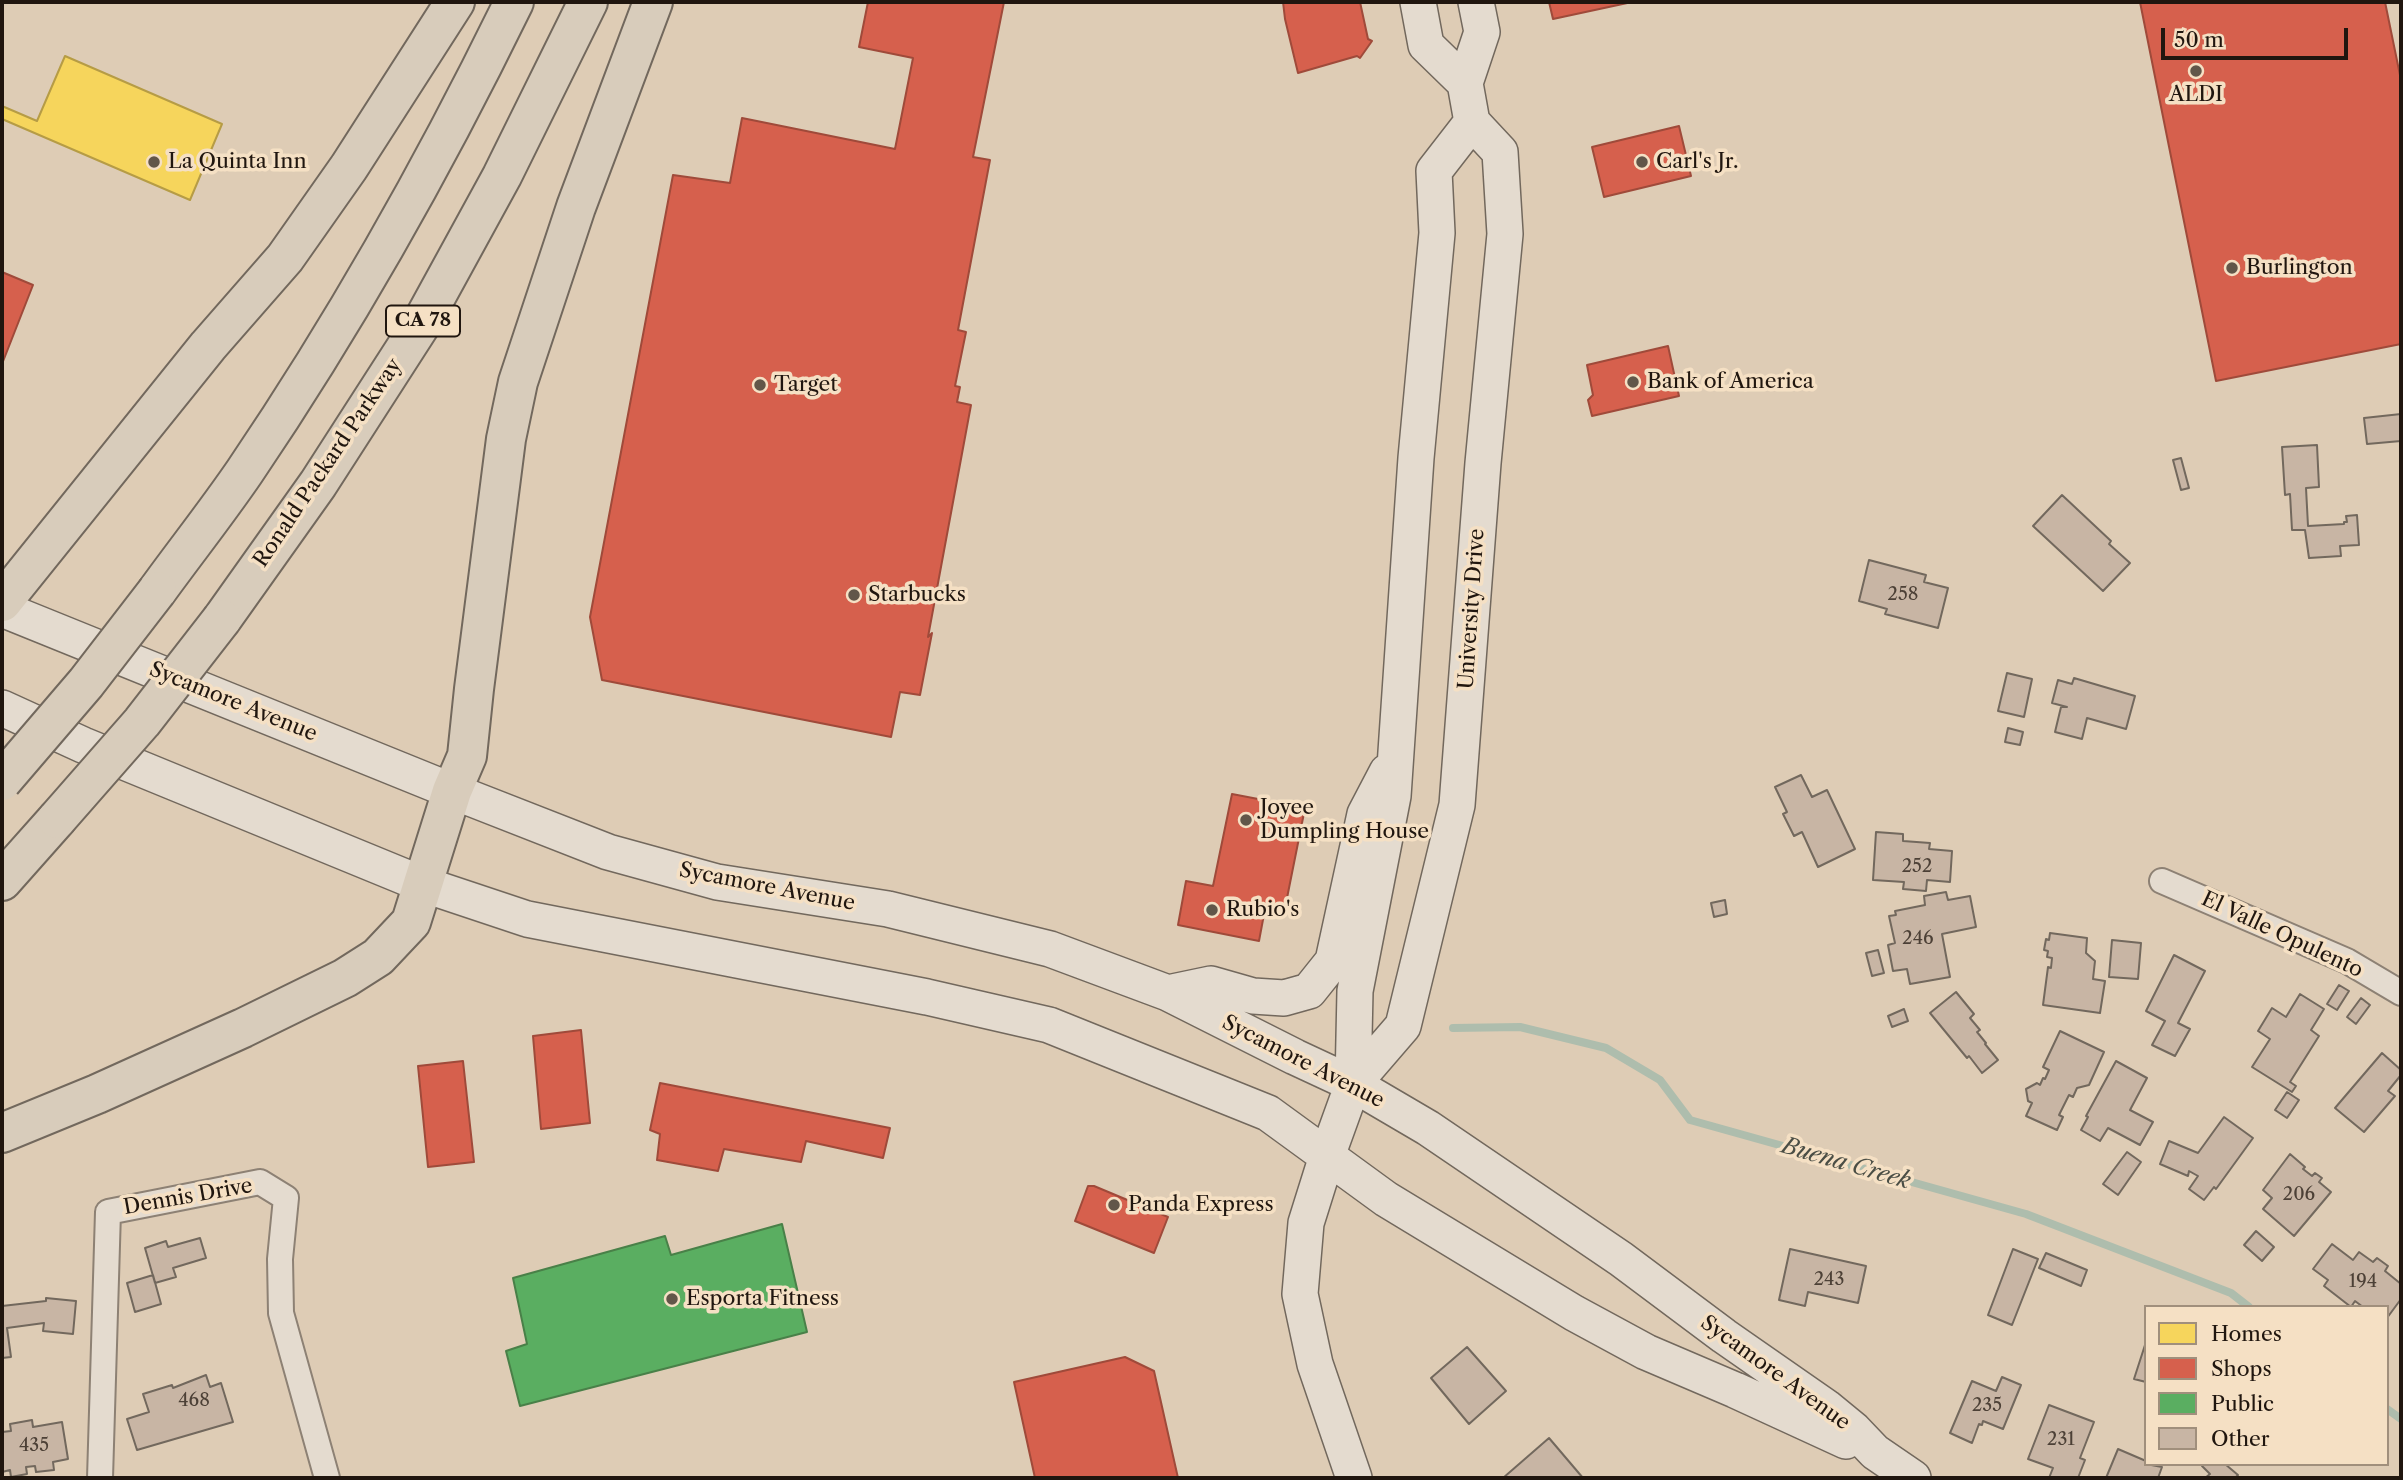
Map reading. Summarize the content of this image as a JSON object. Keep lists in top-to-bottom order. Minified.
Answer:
{"streets":{"highway":["CA 78","Ronald Packard Parkway"],"main road":["University Drive","Sycamore Avenue"],"street":["El Valle Opulento","Dennis Drive"]},"crossings":[["University Drive","Sycamore Avenue"]],"water":["Buena Creek"],"places":["ALDI","La Quinta Inn","Carl's Jr.","Burlington","Bank of America","Target","Starbucks","Joyee Dumpling House","Rubio's","Panda Express","Esporta Fitness"],"house_numbers":["258","252","246","206","243","194","468","235","231","435"],"legend":["Homes","Shops","Public","Other"],"scale_bar":"50 m"}
